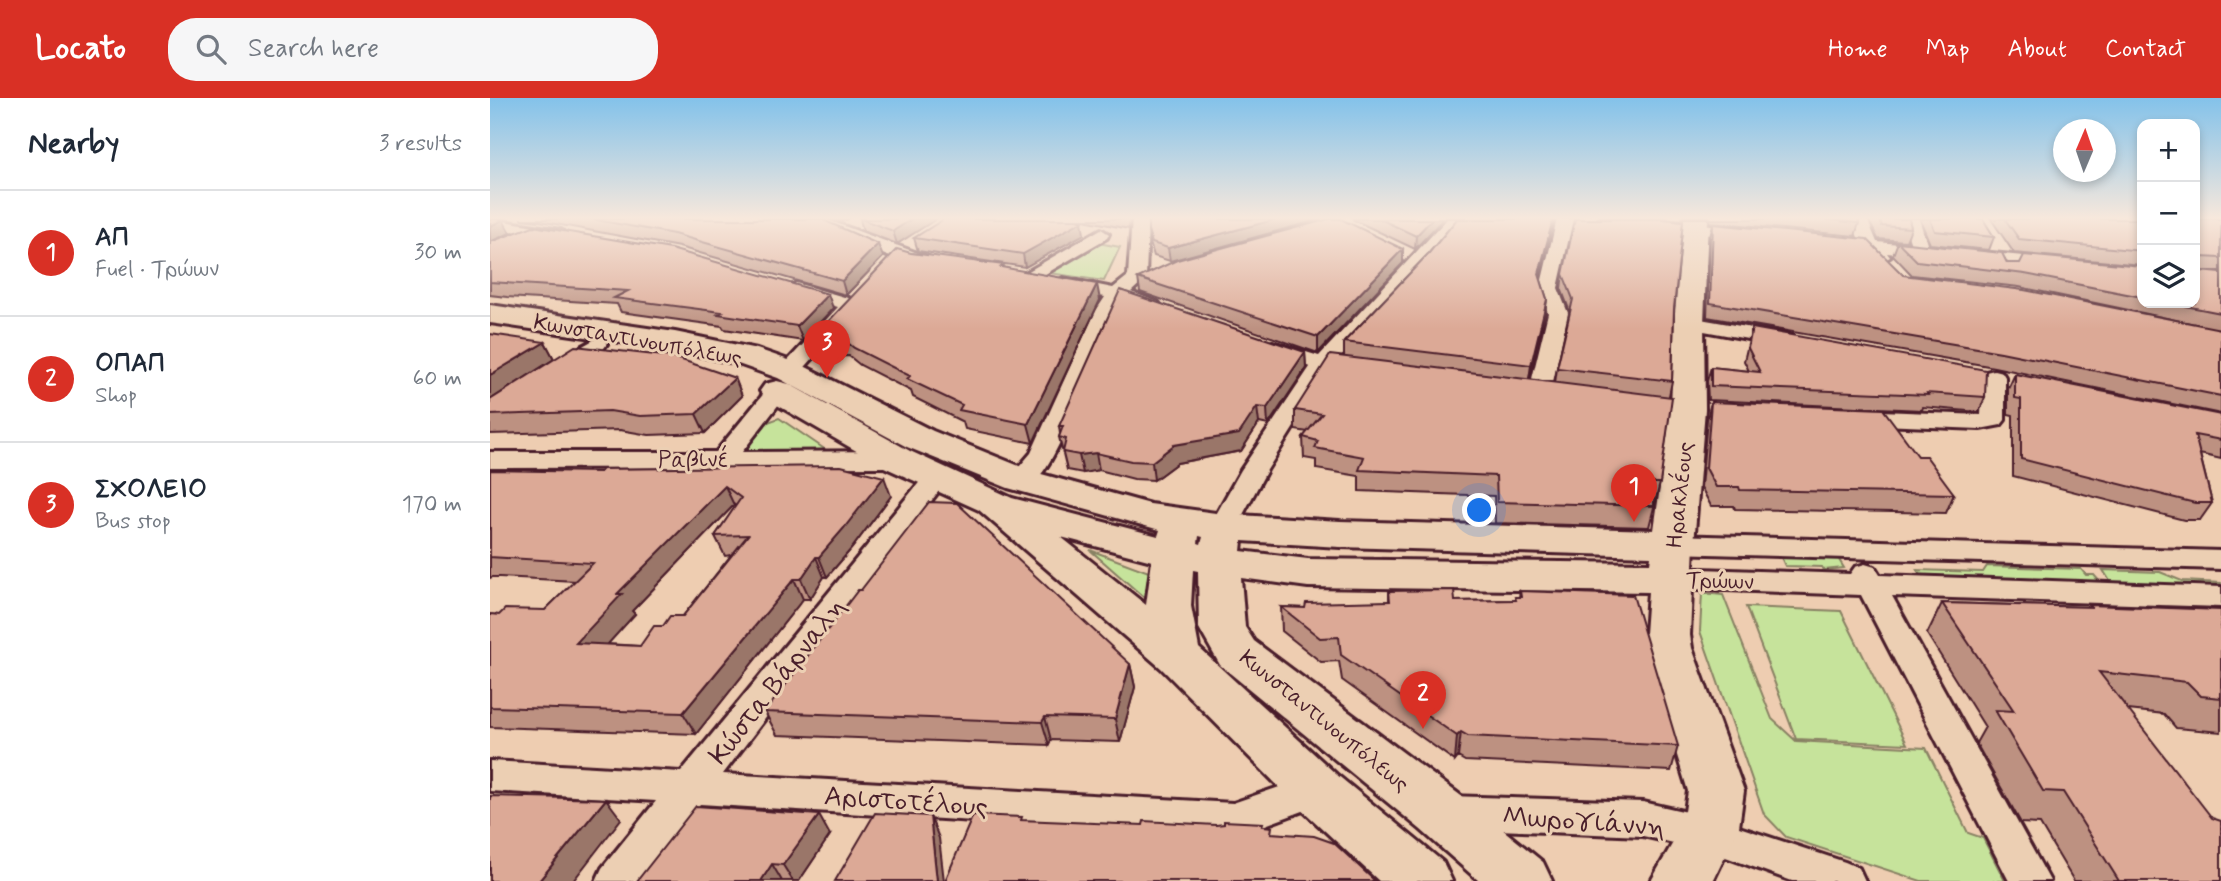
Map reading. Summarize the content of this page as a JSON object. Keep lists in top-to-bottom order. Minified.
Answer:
{"streets":{"main road":["Κωνσταντινουπόλεως","Ηρακλέους","Τρώων"],"street":["Ραβινέ","Κώστα Βάρναλη","Αριστοτέλους","Μωρογιάννη"]},"crossings":[["Κωνσταντινουπόλεως","Ραβινέ"],["Κωνσταντινουπόλεως","Τρώων"],["Κωνσταντινουπόλεως","Κώστα Βάρναλη"],["Κωνσταντινουπόλεως","Αριστοτέλους"],["Κωνσταντινουπόλεως","Μωρογιάννη"],["Ηρακλέους","Τρώων"],["Ηρακλέους","Μωρογιάννη"],["Κώστα Βάρναλη","Αριστοτέλους"]],"north":"top","page":{"header":"Locato","search":"Search here","nav":["Home","Map","About","Contact"],"heading":["Nearby","3 results"],"map_buttons":["+","−"],"list":[{"mark":"1","name":"ΑΠ","note":"Fuel · Τρώων","value":"30 m"},{"mark":"2","name":"ΟΠΑΠ","note":"Shop","value":"60 m"},{"mark":"3","name":"ΣΧΟΛΕΙΟ","note":"Bus stop","value":"170 m"}],"pins":["3","1","2"]}}
